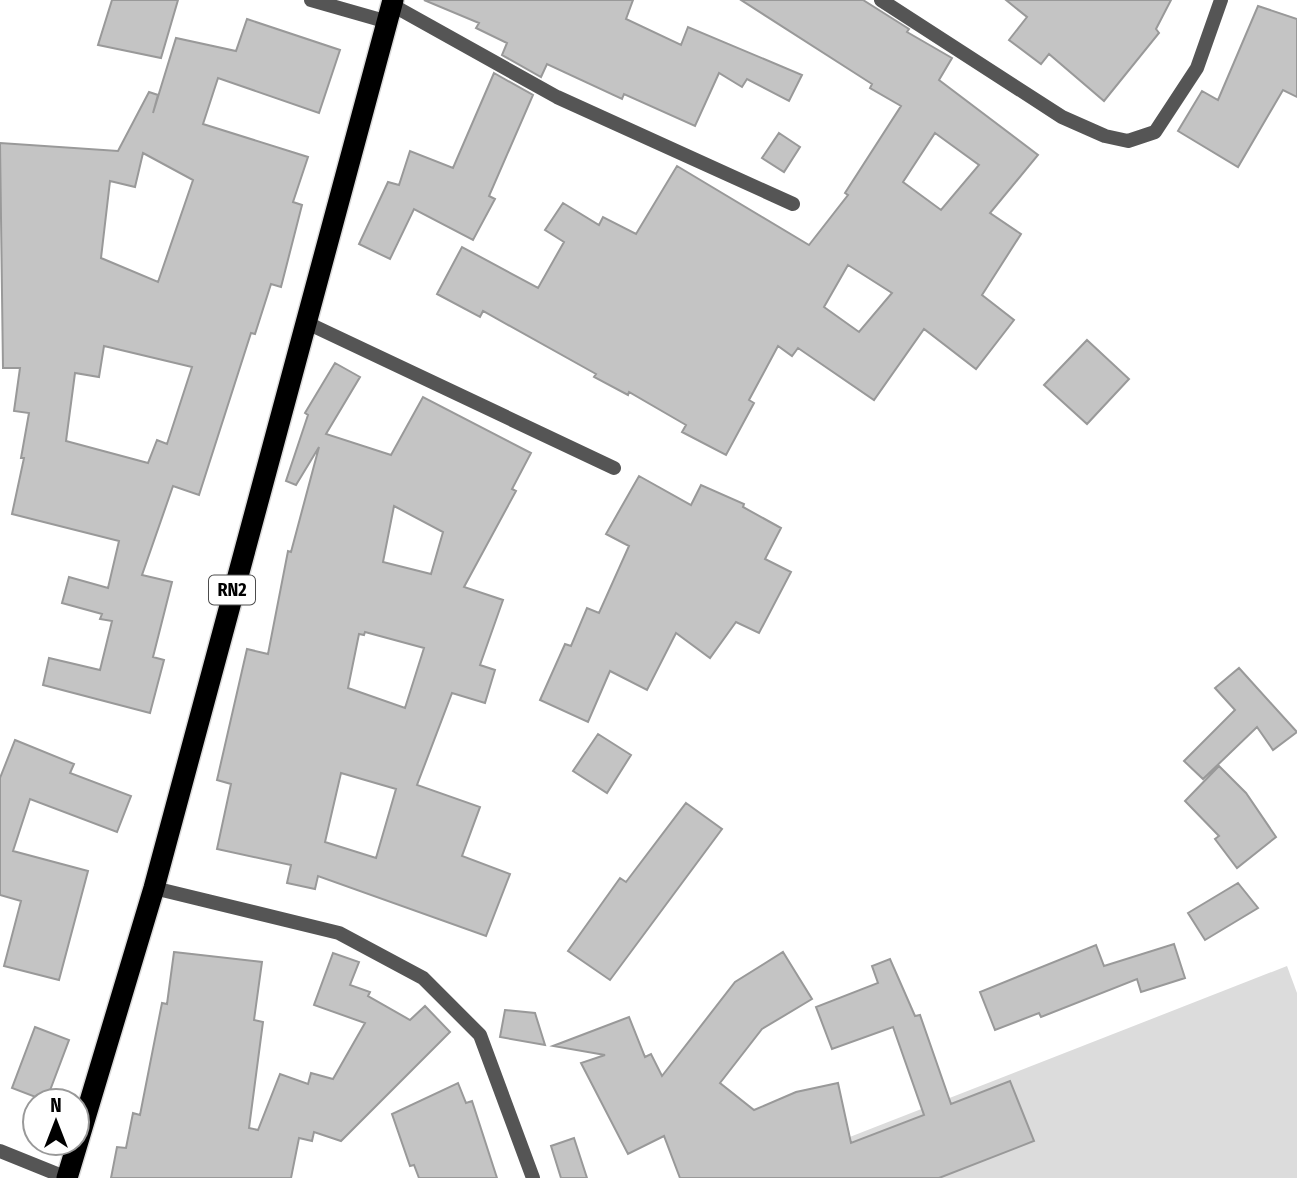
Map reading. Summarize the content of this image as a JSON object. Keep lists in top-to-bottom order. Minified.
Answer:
{"streets":{"highway":["RN2"]},"north":"top"}
